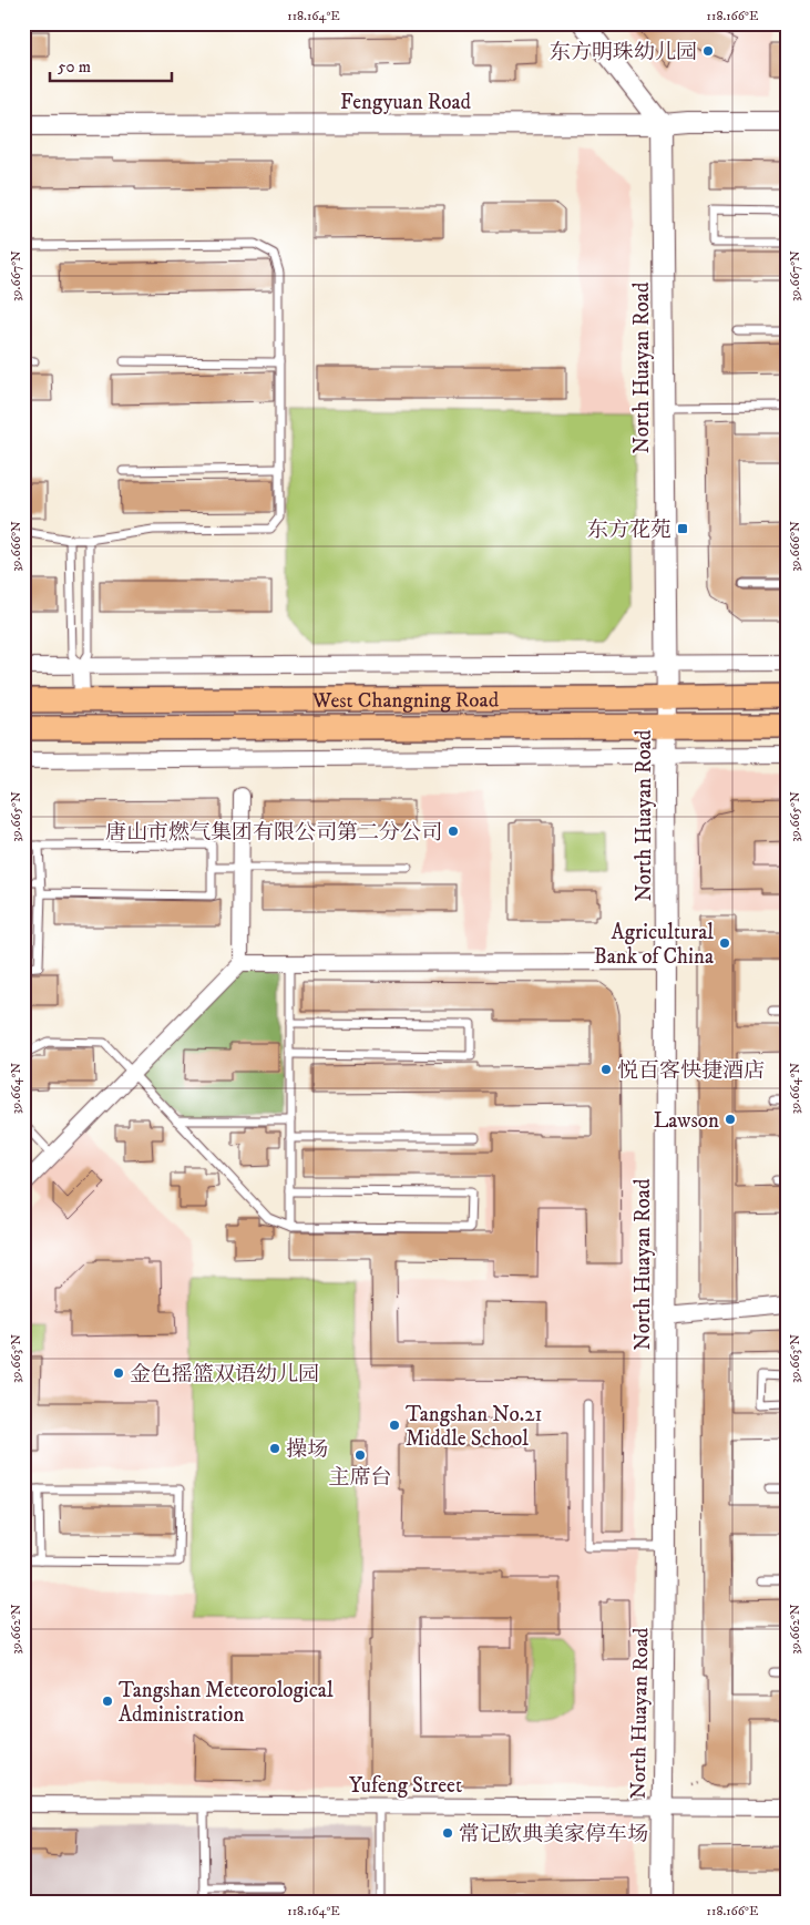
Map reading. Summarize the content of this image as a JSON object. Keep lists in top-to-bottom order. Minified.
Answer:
{"streets":{"main road":["West Changning Road"],"street":["Fengyuan Road","North Huayan Road","Yufeng Street"]},"crossings":[["Fengyuan Road","North Huayan Road"],["North Huayan Road","West Changning Road"],["North Huayan Road","Yufeng Street"]],"places":{"other":["东方明珠幼儿园","唐山市燃气集团有限公司第二分公司","Agricultural Bank of China","悦百客快捷酒店","Lawson","金色摇篮双语幼儿园","Tangshan No.21 Middle School","操场","主席台","Tangshan Meteorological Administration","常记欧典美家停车场"],"transit":["东方花苑"]},"scale_bar":"50 m","coordinates":["118.164°E","118.166°E","39.667°N","39.666°N","39.665°N","39.664°N","39.663°N","39.662°N"]}
